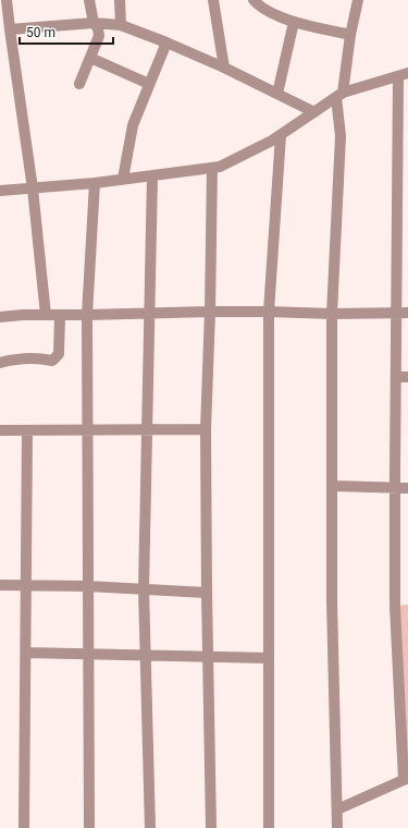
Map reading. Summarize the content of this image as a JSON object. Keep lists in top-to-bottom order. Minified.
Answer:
{"scale_bar":"50 m"}
